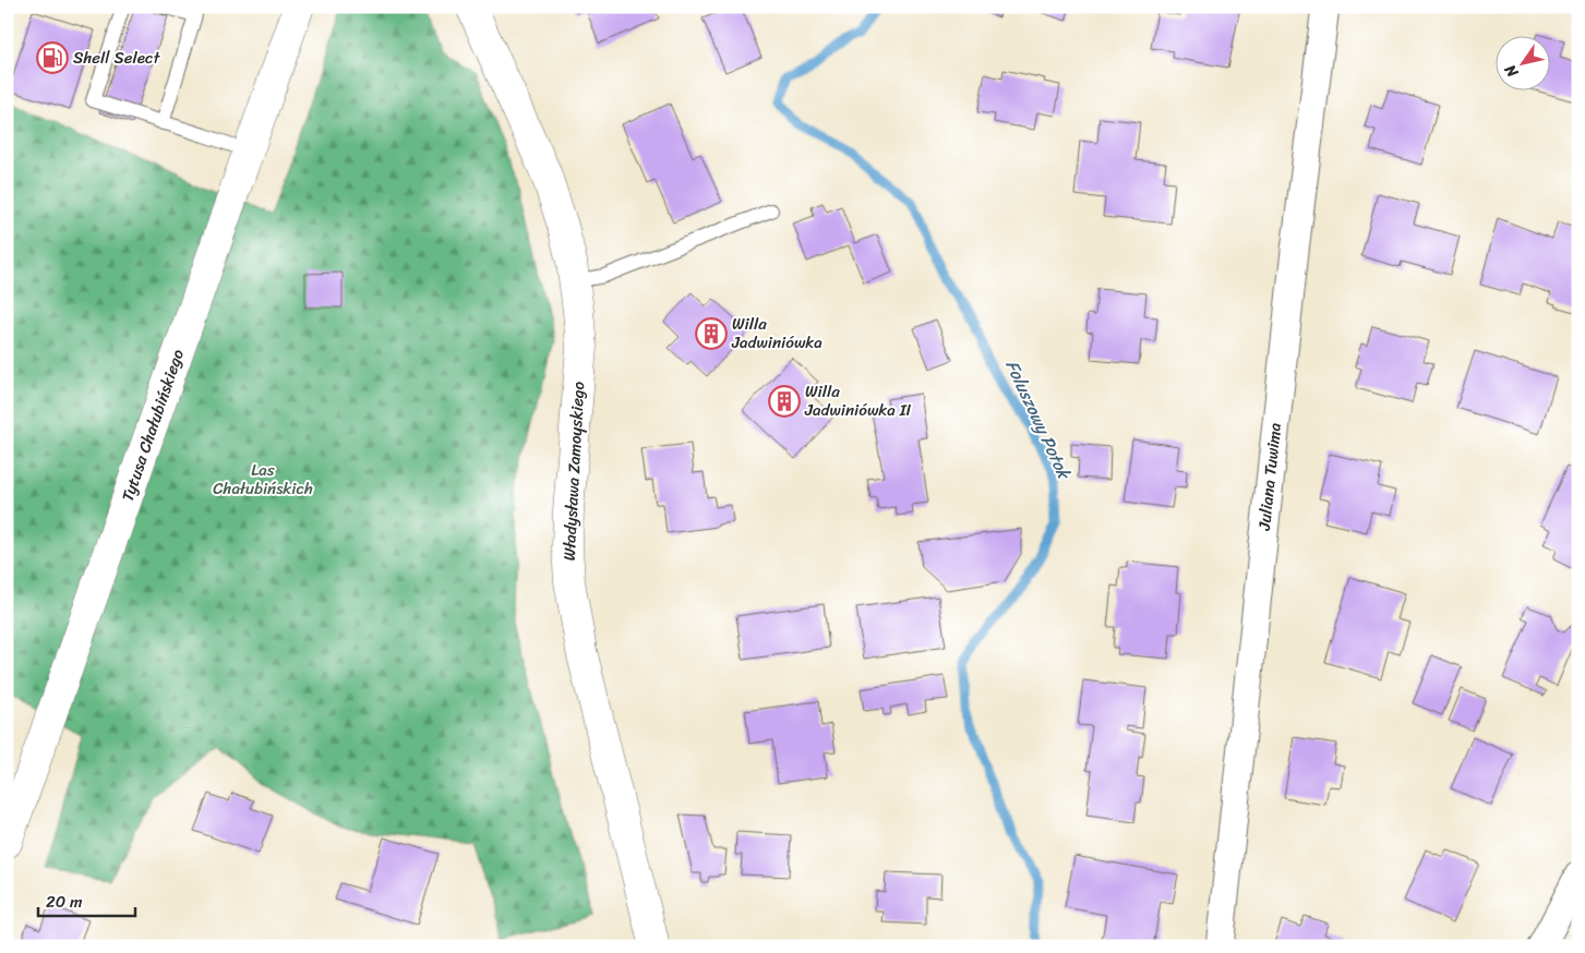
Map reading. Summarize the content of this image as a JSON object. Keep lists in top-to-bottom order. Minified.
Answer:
{"streets":{"street":["Tytusa Chałubińskiego","Władysława Zamoyskiego","Juliana Tuwima"]},"water":["Foluszowy Potok"],"parks":["Las Chałubińskich"],"places":{"fuel station":["Shell Select"],"building":["Willa Jadwiniówka","Willa Jadwiniówka II"]},"scale_bar":"20 m","north":"bottom left"}
